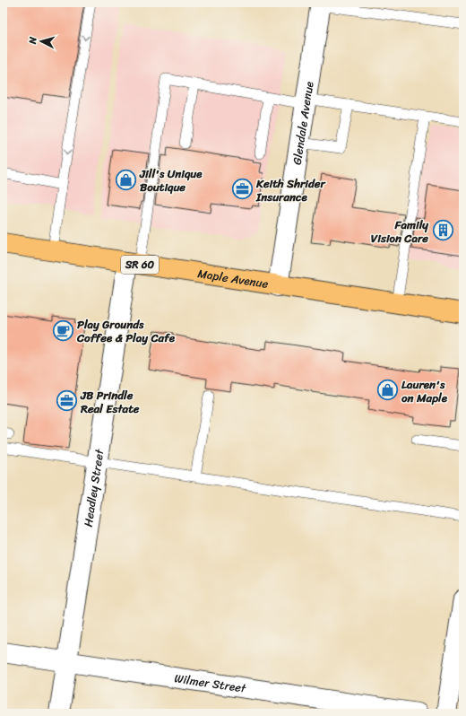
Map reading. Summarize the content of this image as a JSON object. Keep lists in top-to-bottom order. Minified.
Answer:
{"streets":{"main road":["SR 60","Maple Avenue"],"street":["Glendale Avenue","Headley Street","Wilmer Street"]},"crossings":[["Glendale Avenue","Maple Avenue"],["Maple Avenue","Headley Street"],["Headley Street","Wilmer Street"]],"places":{"shop":["Jill's Unique Boutique","Lauren's on Maple"],"office":["Keith Shrider Insurance","JB Prindle Real Estate"],"building":["Family Vision Care"],"cafe":["Play Grounds Coffee & Play Cafe"]},"north":"left"}
